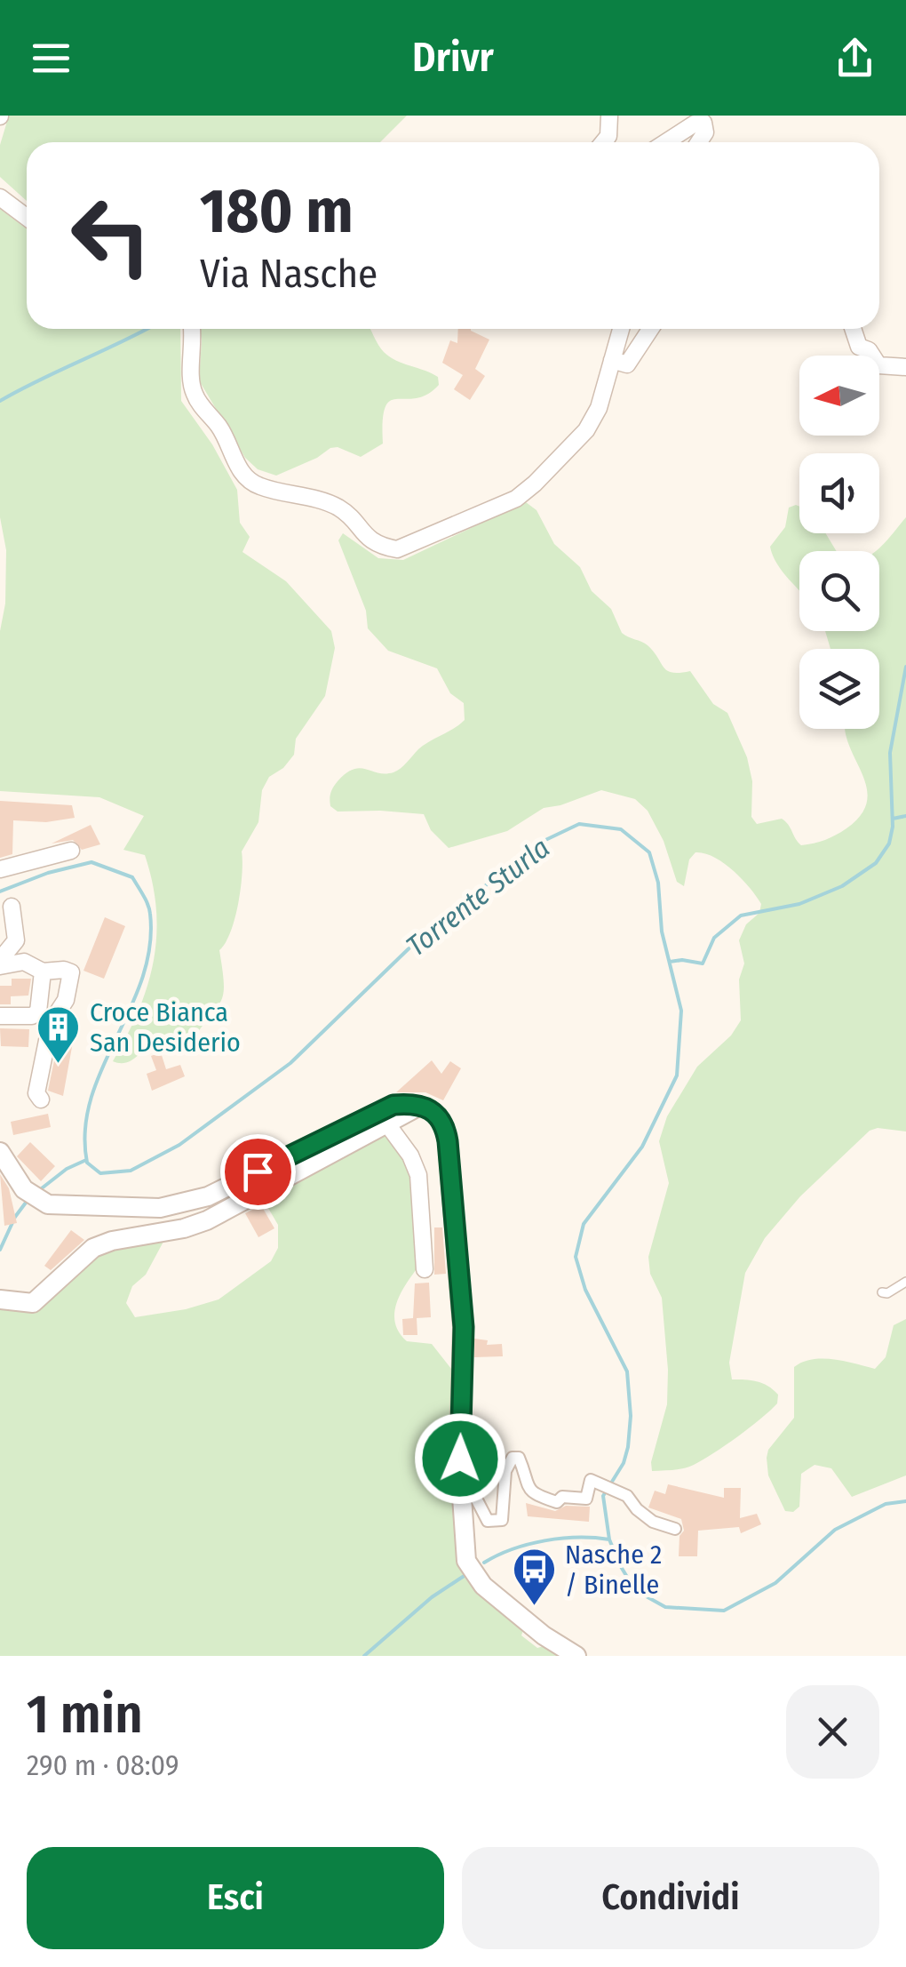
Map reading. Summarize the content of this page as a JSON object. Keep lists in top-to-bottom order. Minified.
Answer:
{"water":["Torrente Sturla"],"places":{"building":["Croce Bianca San Desiderio"],"bus stop":["Nasche 2 / Binelle"]},"north":"left","page":{"header":"Drivr","turn":["180 m","Via Nasche"],"heading":["1 min","290 m · 08:09"],"buttons":["Esci","Condividi"]}}
